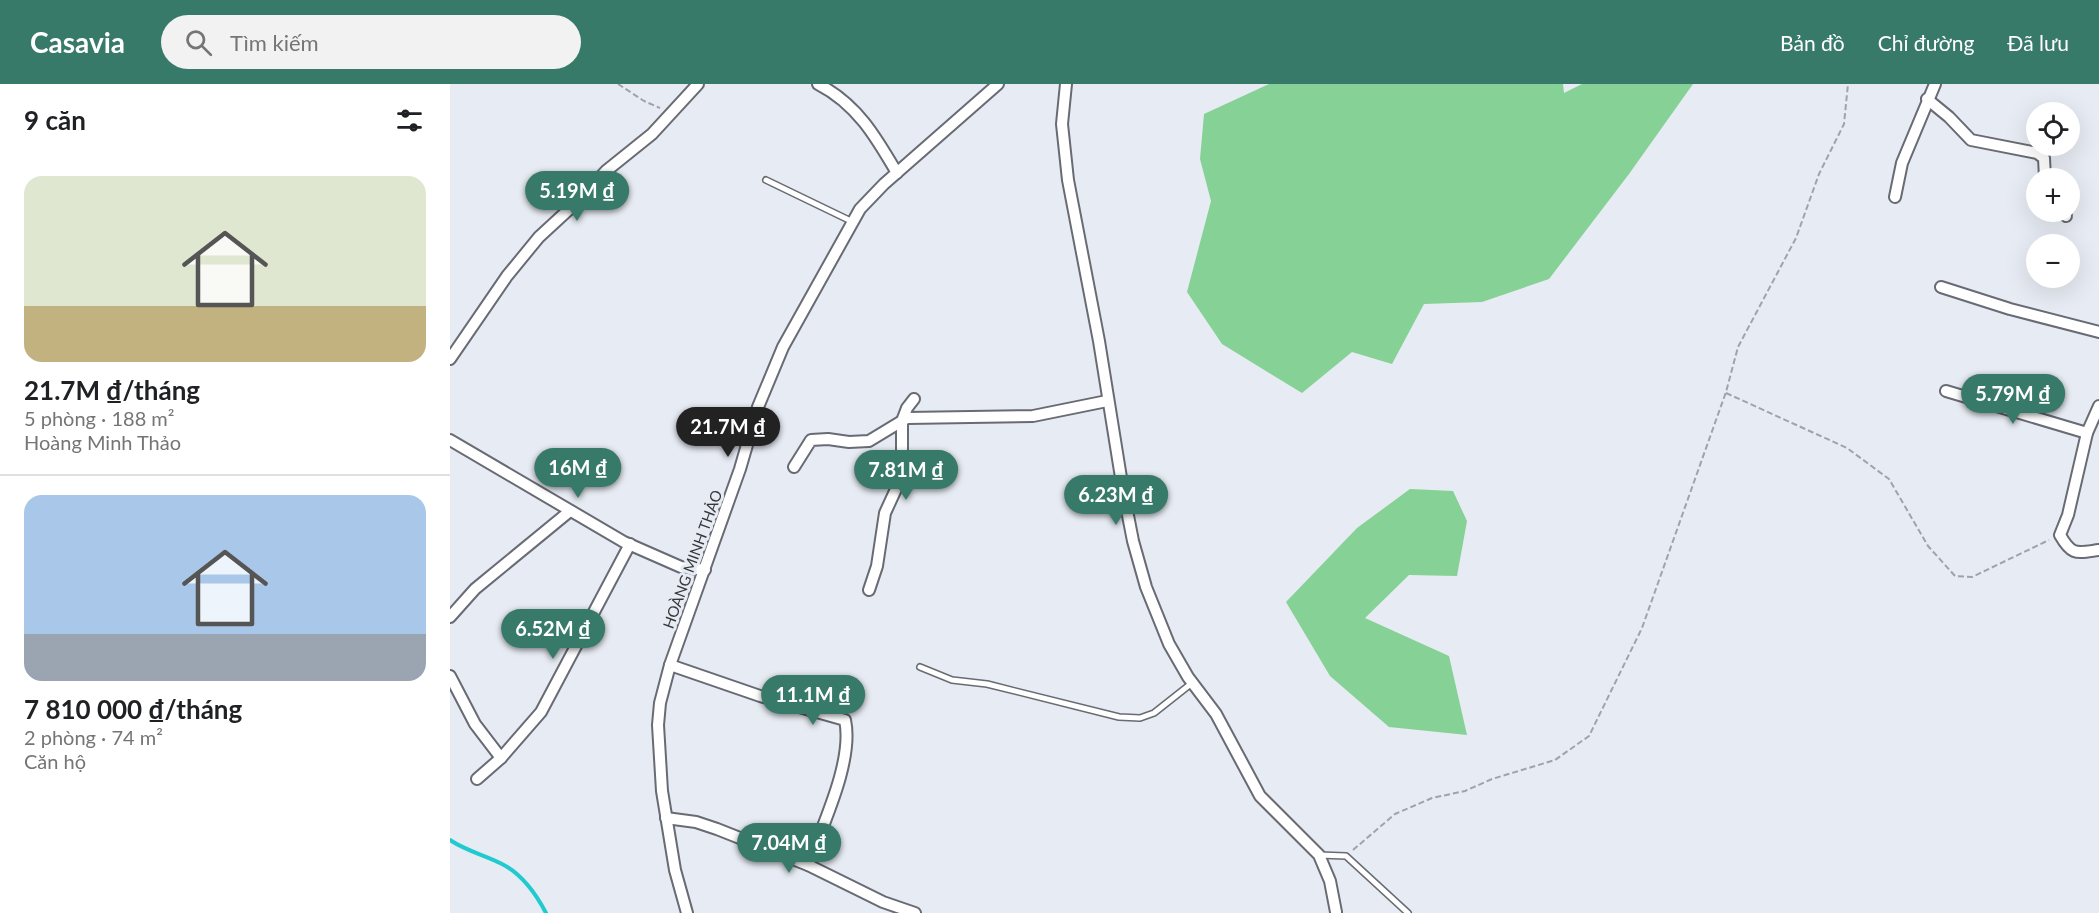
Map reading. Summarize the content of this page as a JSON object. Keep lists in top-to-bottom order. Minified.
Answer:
{"streets":{"street":["HOÀNG MINH THẢO"]},"page":{"header":"Casavia","search":"Tìm kiếm","nav":["Bản đồ","Chỉ đường","Đã lưu"],"heading":"9 căn","map_buttons":["+","−"],"list":[{"name":"21.7M ₫/tháng","note":"5 phòng · 188 m² · Hoàng Minh Thảo"},{"name":"7 810 000 ₫/tháng","note":"2 phòng · 74 m² · Căn hộ"}],"price":["5.19M ₫","5.79M ₫","21.7M ₫","16M ₫","7.81M ₫","6.23M ₫","6.52M ₫","11.1M ₫","7.04M ₫"]}}
